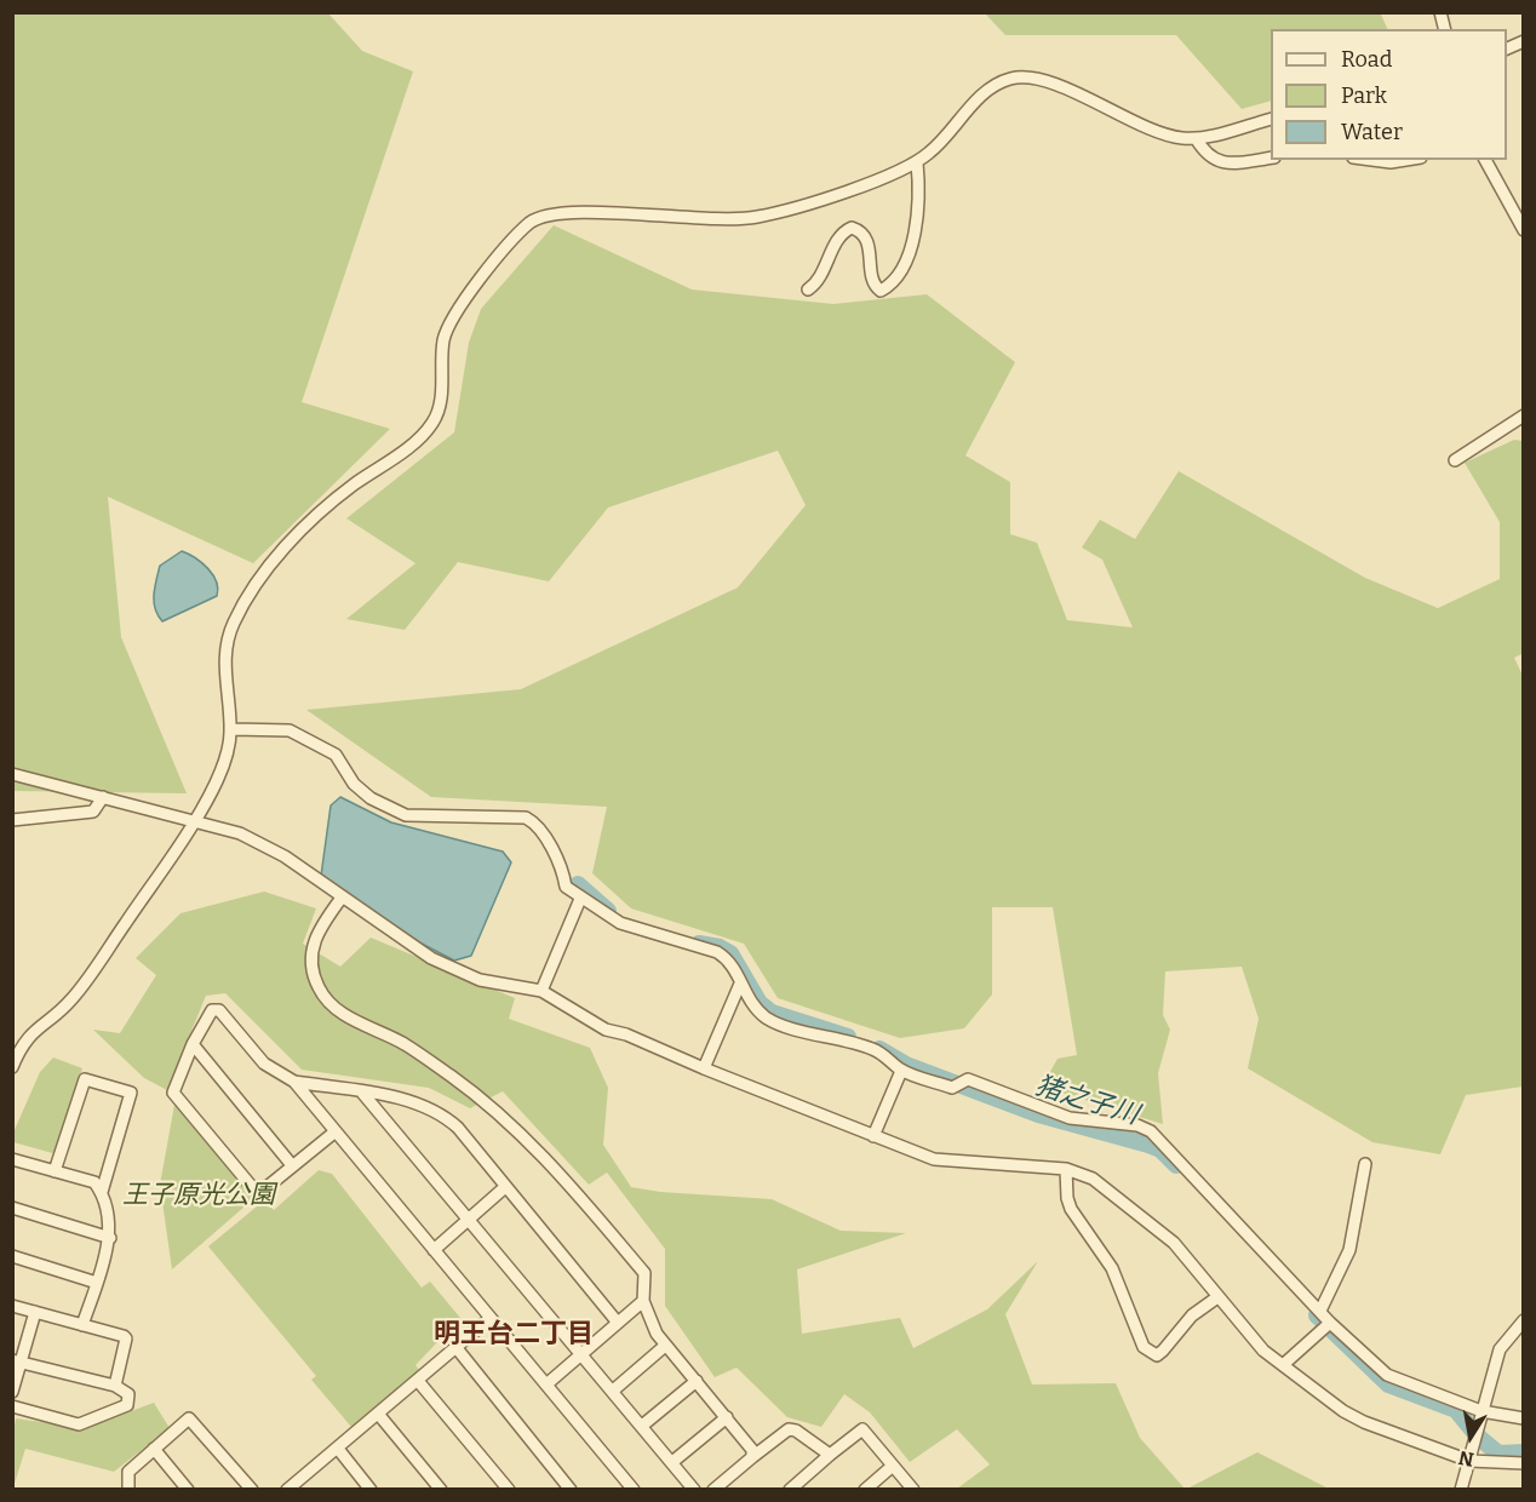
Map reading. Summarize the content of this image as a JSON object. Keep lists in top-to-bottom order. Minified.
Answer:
{"districts":["明王台二丁目"],"water":["猪之子川"],"parks":["王子原光公園"],"legend":["Road","Park","Water"],"north":"bottom"}
